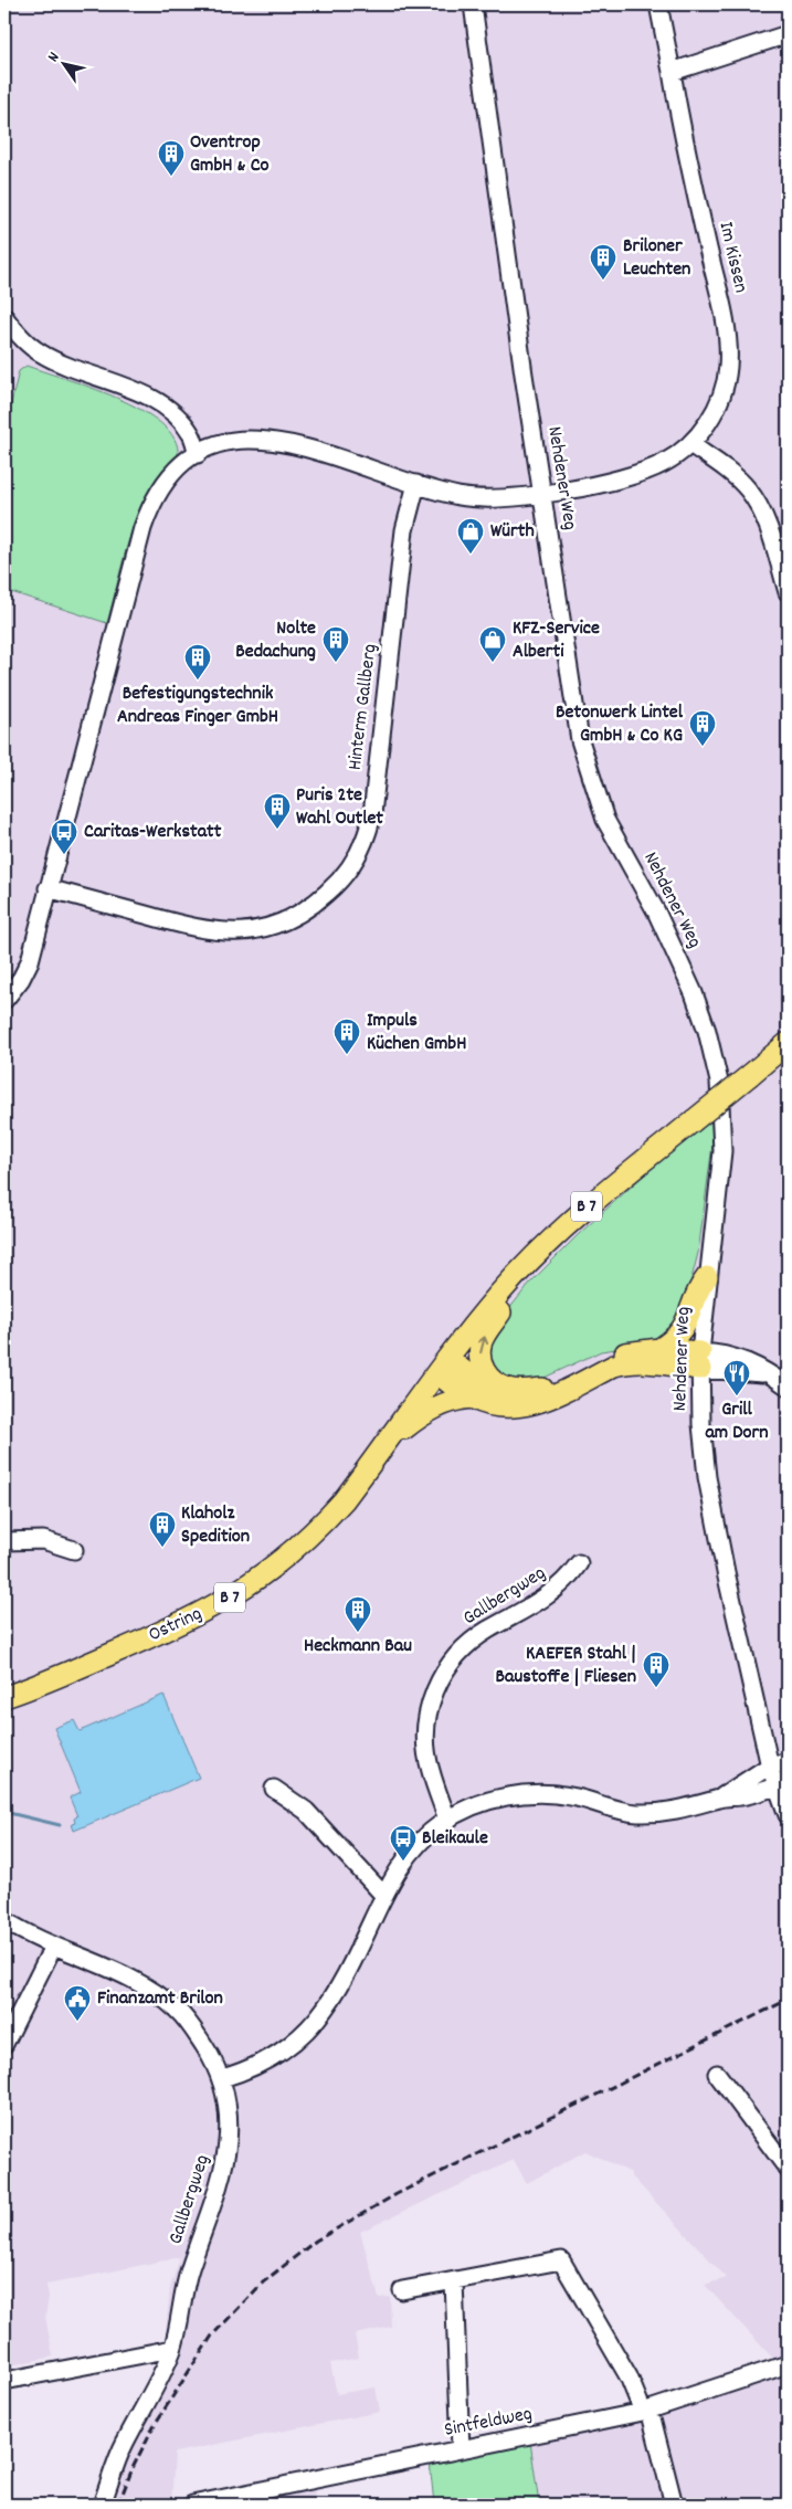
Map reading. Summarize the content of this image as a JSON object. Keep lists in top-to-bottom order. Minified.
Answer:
{"streets":{"main road":["B 7","Ostring"],"street":["Im Kissen","Nehdener Weg","Hinterm Gallberg","Gallbergweg","Sintfeldweg"]},"crossings":[["Im Kissen","Nehdener Weg"],["Nehdener Weg","B 7"],["B 7","Ostring"]],"places":{"building":["Oventrop GmbH & Co","Briloner Leuchten","Nolte Bedachung","Befestigungstechnik Andreas Finger GmbH","Betonwerk Lintel GmbH & Co KG","Puris 2te Wahl Outlet","Impuls Küchen GmbH","Klaholz Spedition","Heckmann Bau","KAEFER Stahl | Baustoffe | Fliesen"],"shop":["Würth","KFZ-Service Alberti"],"bus stop":["Caritas-Werkstatt","Bleikaule"],"restaurant":["Grill am Dorn"],"public building":["Finanzamt Brilon"]},"north":"top left"}
